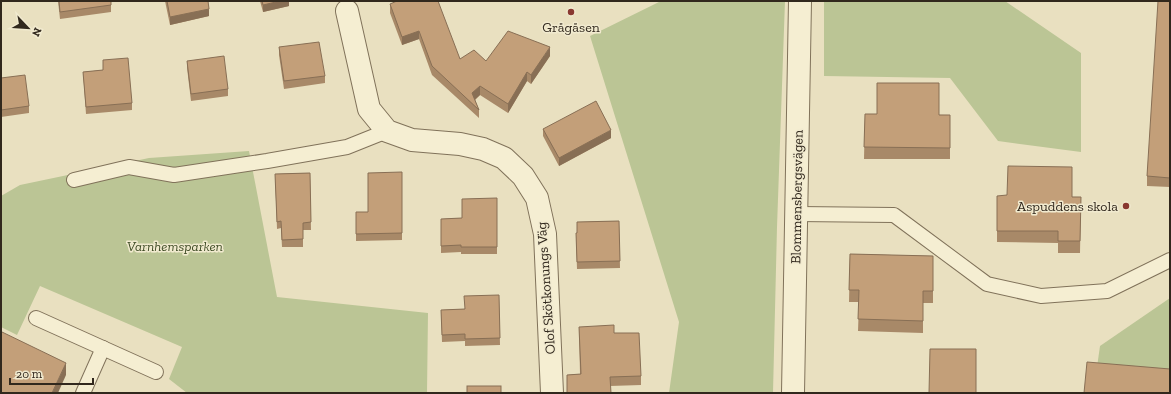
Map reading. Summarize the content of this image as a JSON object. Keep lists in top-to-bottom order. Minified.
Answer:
{"streets":{"street":["Blommensbergsvägen","Olof Skötkonungs Väg"]},"parks":["Varnhemsparken"],"places":["Grågåsen","Aspuddens skola"],"scale_bar":"20 m","north":"bottom right"}
